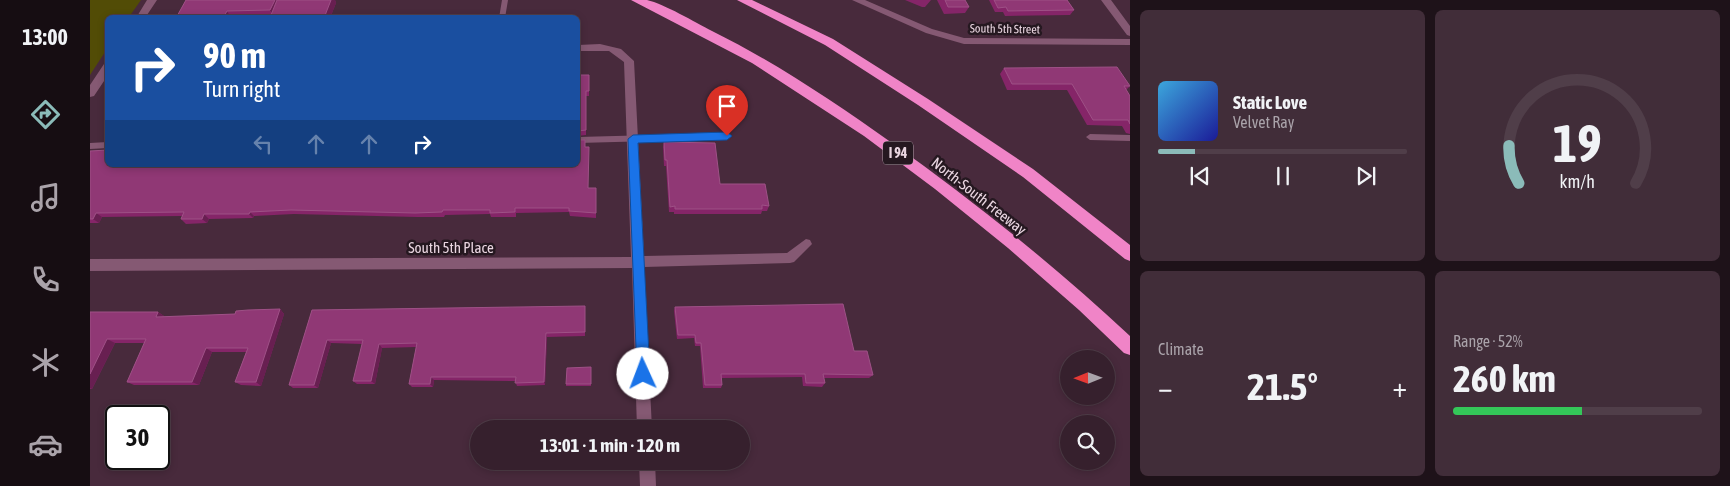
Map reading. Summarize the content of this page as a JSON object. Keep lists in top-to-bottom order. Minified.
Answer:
{"streets":{"highway":["I 94","North-South Freeway"],"street":["South 5th Street","South 5th Place"]},"north":"left","page":{"tabs":"13:00","turn":["90 m","Turn right"],"song":["Static Love","Velvet Ray"],"tile":["Climate",["Range · 52%","260 km"]],"heat":["−","21.5°","+"],"limit":"30","trip":"13:01 · 1 min · 120 m","gauge":["19","km/h"]}}
